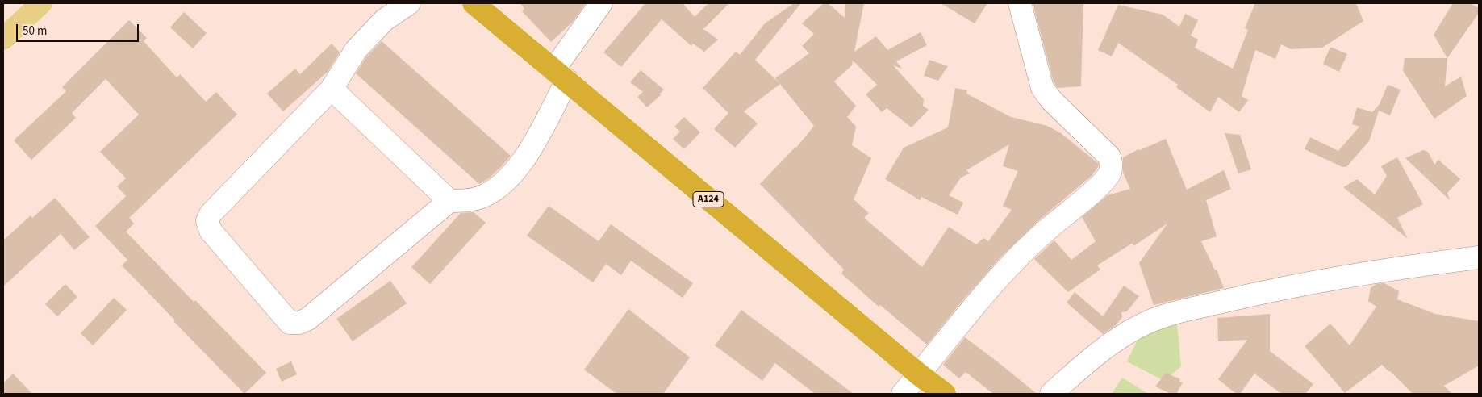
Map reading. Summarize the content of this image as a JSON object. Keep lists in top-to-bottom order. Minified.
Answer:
{"streets":{"highway":["A124"]},"scale_bar":"50 m"}
